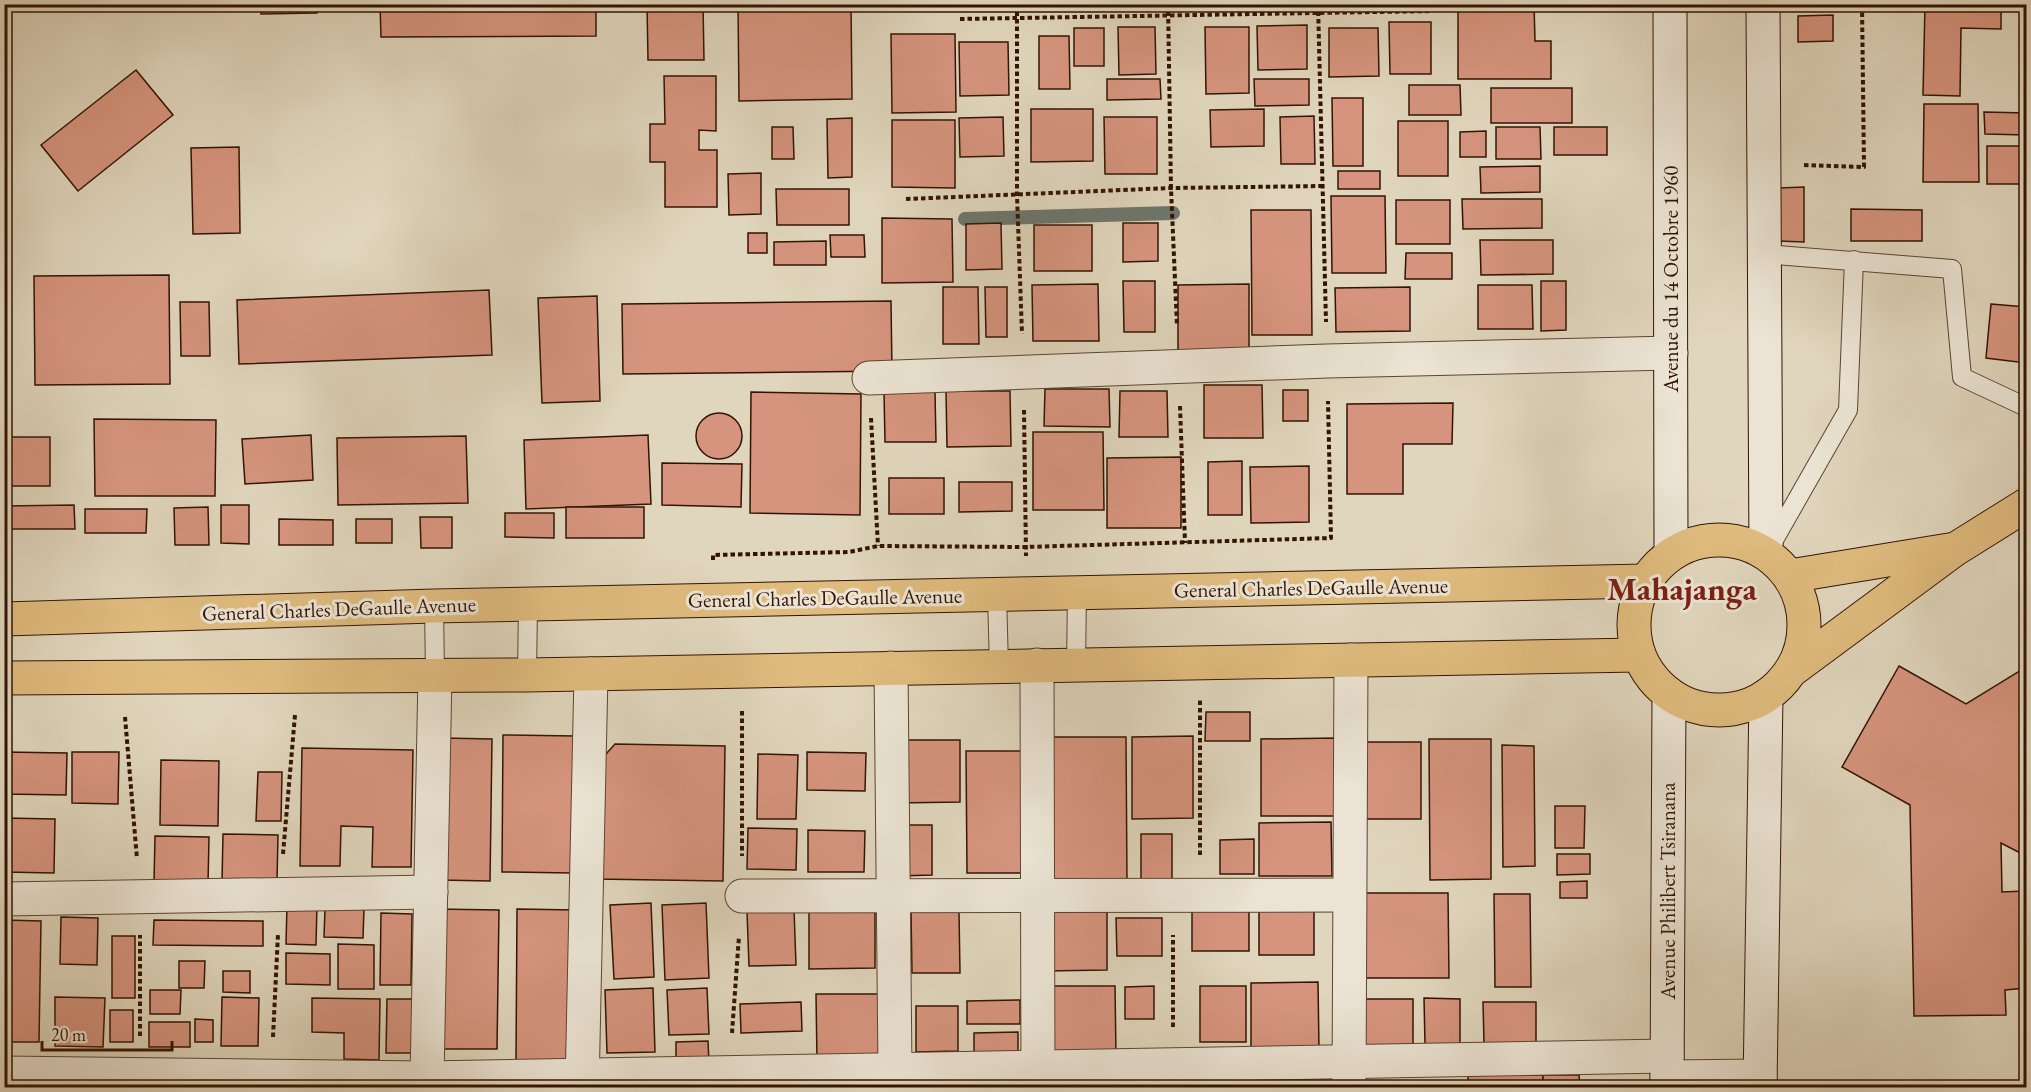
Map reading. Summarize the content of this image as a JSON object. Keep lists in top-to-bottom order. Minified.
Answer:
{"streets":{"main road":["General Charles DeGaulle Avenue"],"street":["Avenue du 14 Octobre 1960","Avenue Philibert Tsiranana"]},"crossings":[["Avenue du 14 Octobre 1960","General Charles DeGaulle Avenue"],["Avenue du 14 Octobre 1960","Avenue Philibert Tsiranana"],["General Charles DeGaulle Avenue","Avenue Philibert Tsiranana"]],"districts":["Mahajanga"],"scale_bar":"20 m"}
